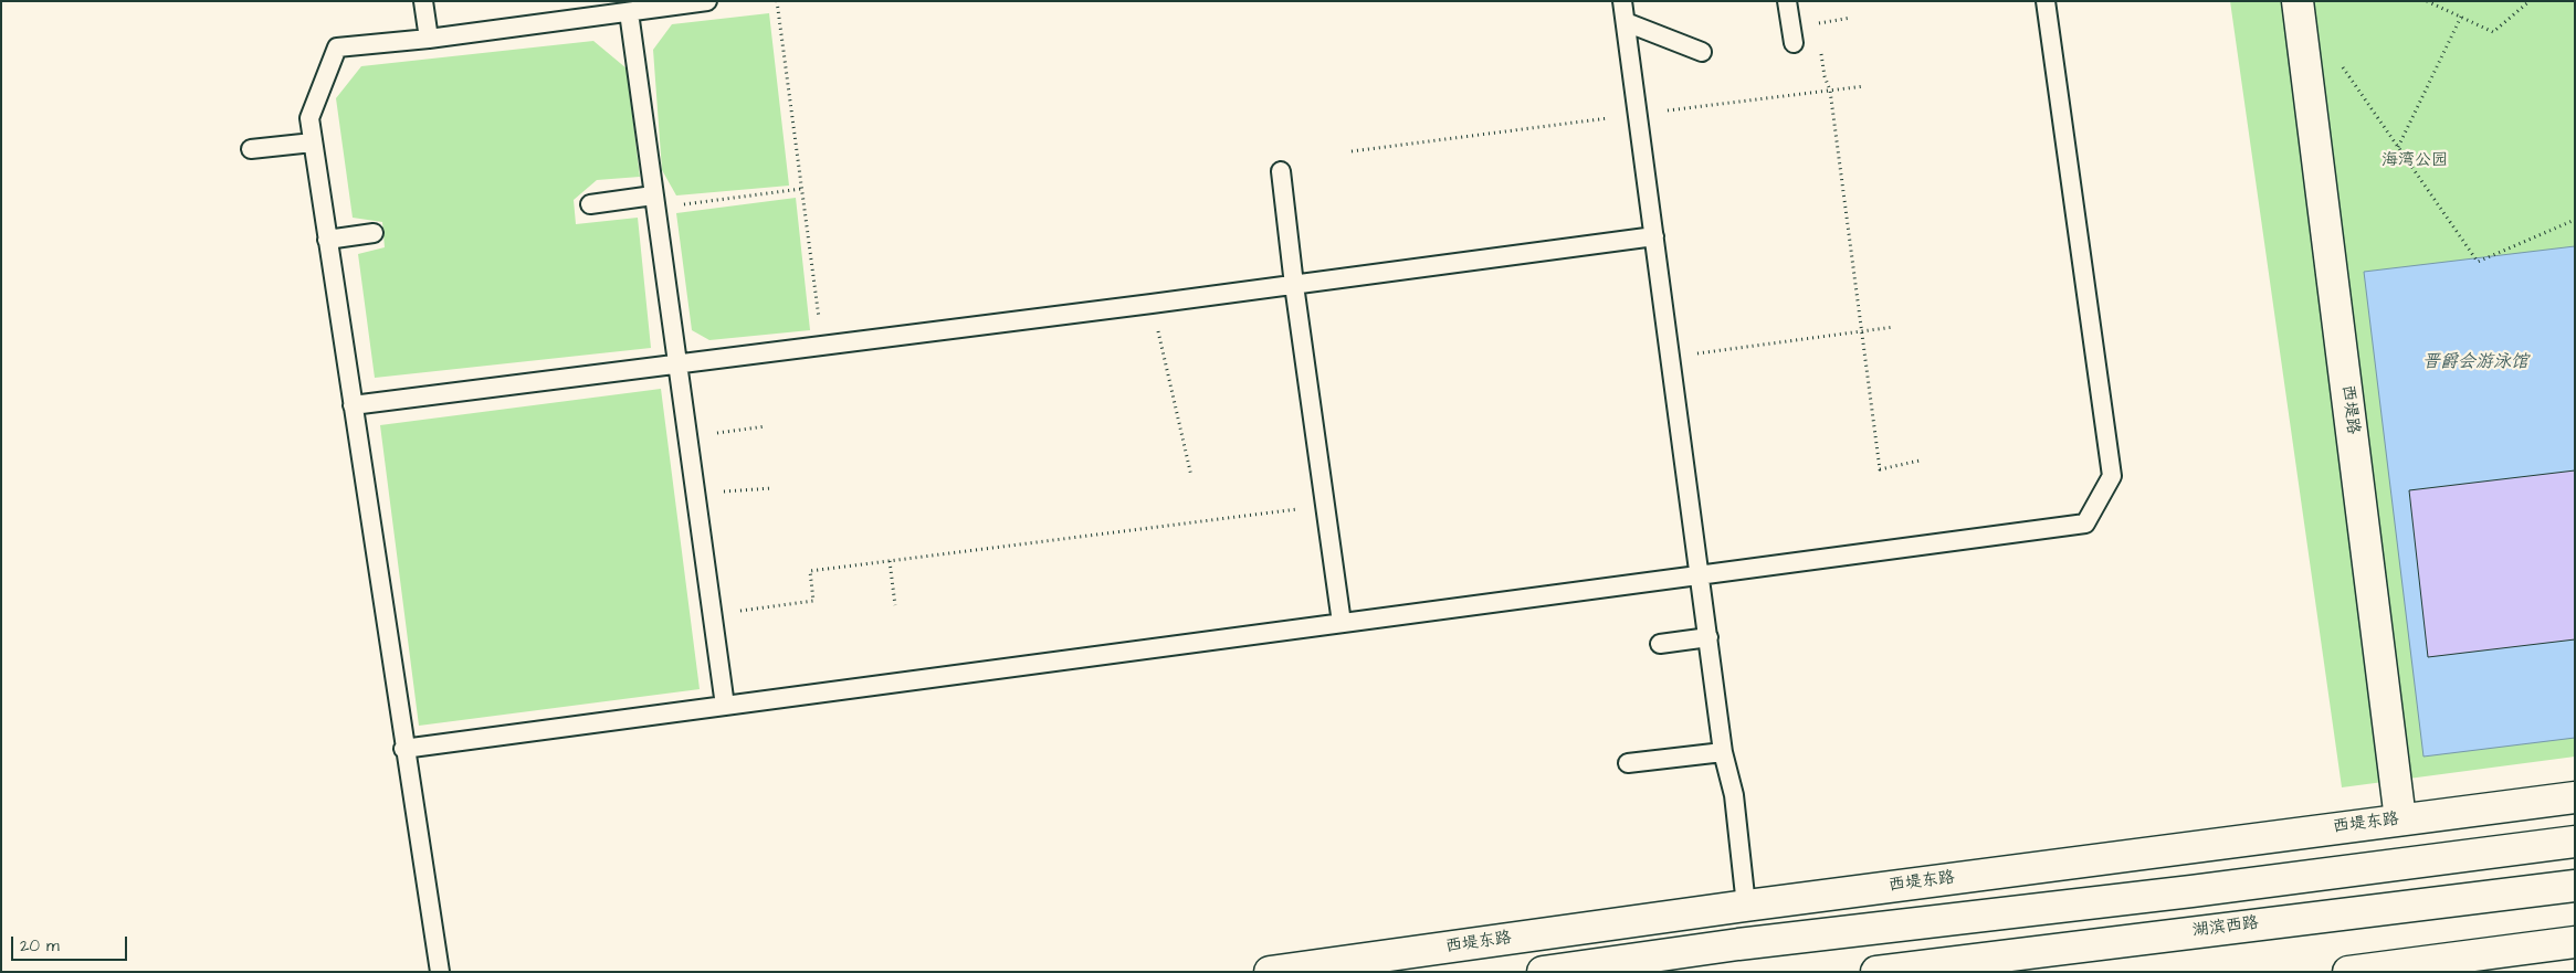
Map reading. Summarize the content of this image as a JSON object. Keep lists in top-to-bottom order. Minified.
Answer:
{"streets":{"main road":["西堤路","西堤东路","湖滨西路"]},"crossings":[["西堤路","西堤东路"]],"water":["晋爵会游泳馆"],"parks":["海湾公园"],"scale_bar":"20 m"}
